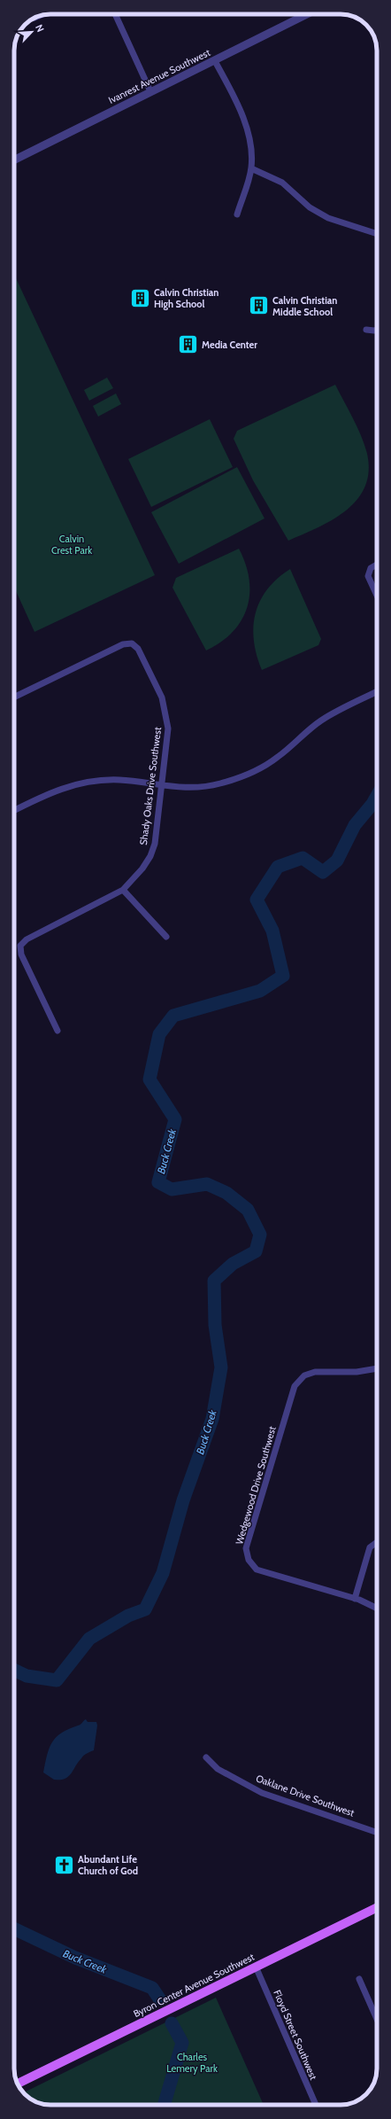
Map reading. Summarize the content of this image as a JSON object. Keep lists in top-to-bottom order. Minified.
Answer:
{"streets":{"main road":["Byron Center Avenue Southwest"],"street":["Ivanrest Avenue Southwest","Shady Oaks Drive Southwest","Wedgewood Drive Southwest","Oaklane Drive Southwest","Floyd Street Southwest"]},"crossings":[["Byron Center Avenue Southwest","Floyd Street Southwest"]],"water":["Buck Creek"],"parks":["Calvin Crest Park","Charles Lemery Park"],"places":{"building":["Calvin Christian High School","Calvin Christian Middle School","Media Center"],"church":["Abundant Life Church of God"]},"north":"top right"}
